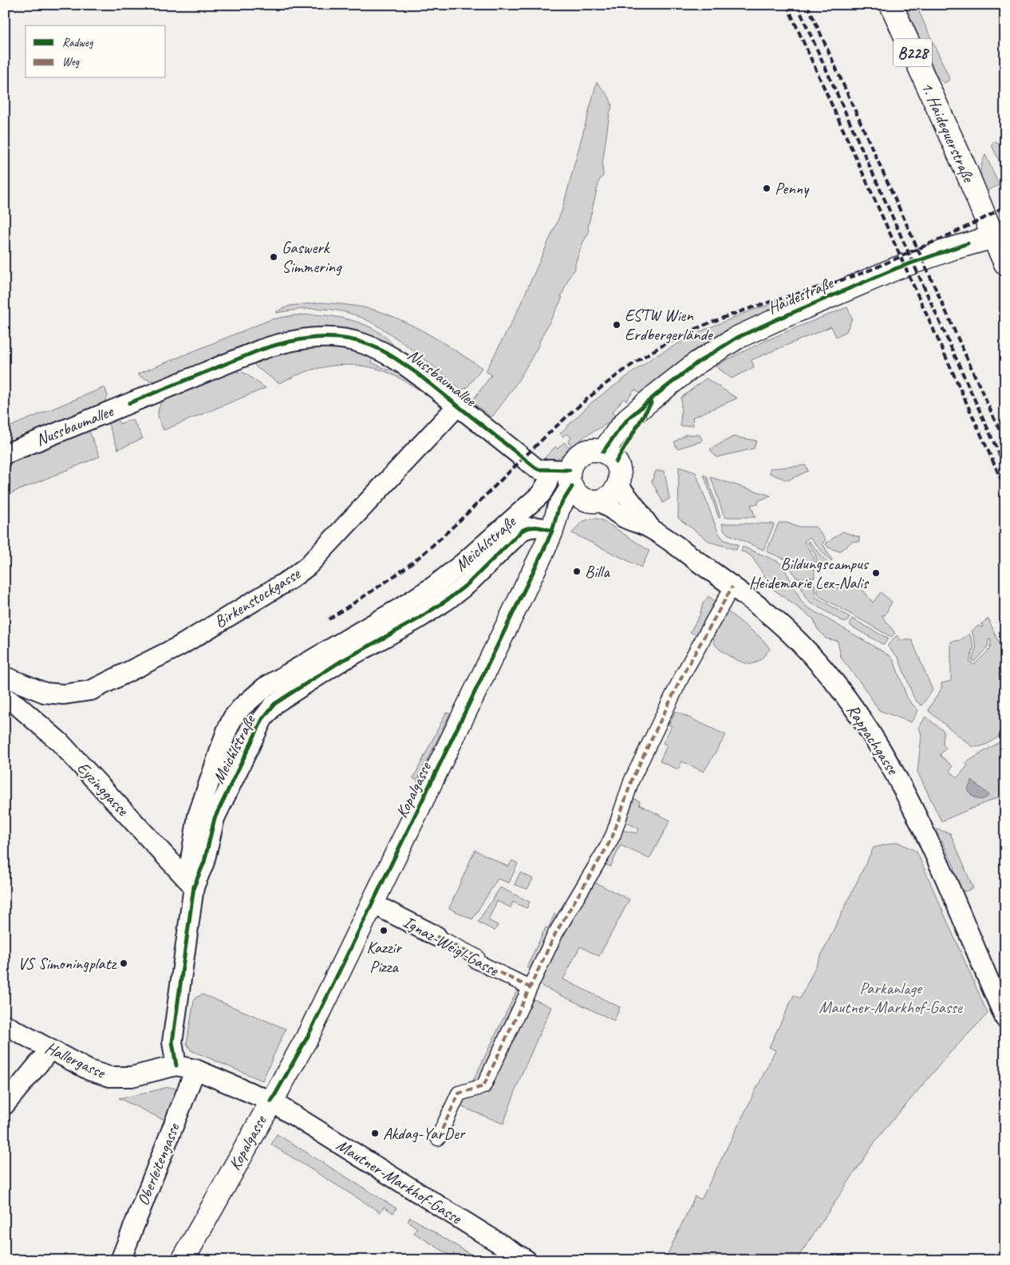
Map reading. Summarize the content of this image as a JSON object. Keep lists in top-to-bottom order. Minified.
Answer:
{"streets":{"street":["B228","1. Haidequerstraße","Haidestraße","Nussbaumallee","Meichlstraße","Birkenstockgasse","Rappachgasse","Eyzinggasse","Kopalgasse","Ignaz-Weigl-Gasse","Hallergasse","Oberleitengasse","Mautner-Markhof-Gasse"]},"crossings":[["1. Haidequerstraße","Haidestraße"],["Haidestraße","Nussbaumallee"],["Haidestraße","Meichlstraße"],["Haidestraße","Rappachgasse"],["Haidestraße","Kopalgasse"],["Nussbaumallee","Meichlstraße"],["Nussbaumallee","Birkenstockgasse"],["Nussbaumallee","Rappachgasse"],["Nussbaumallee","Kopalgasse"],["Meichlstraße","Rappachgasse"],["Meichlstraße","Eyzinggasse"],["Meichlstraße","Kopalgasse"],["Meichlstraße","Hallergasse"],["Rappachgasse","Kopalgasse"],["Kopalgasse","Ignaz-Weigl-Gasse"],["Kopalgasse","Mautner-Markhof-Gasse"],["Hallergasse","Oberleitengasse"],["Hallergasse","Mautner-Markhof-Gasse"],["Oberleitengasse","Mautner-Markhof-Gasse"]],"parks":["Parkanlage Mautner-Markhof-Gasse"],"places":["Penny","Gaswerk Simmering","ESTW Wien Erdbergerlände","Billa","Bildungscampus Heidemarie Lex-Nalis","Kazzir Pizza","VS Simoningplatz","Akdag-YarDer"],"legend":["Radweg","Weg"]}
